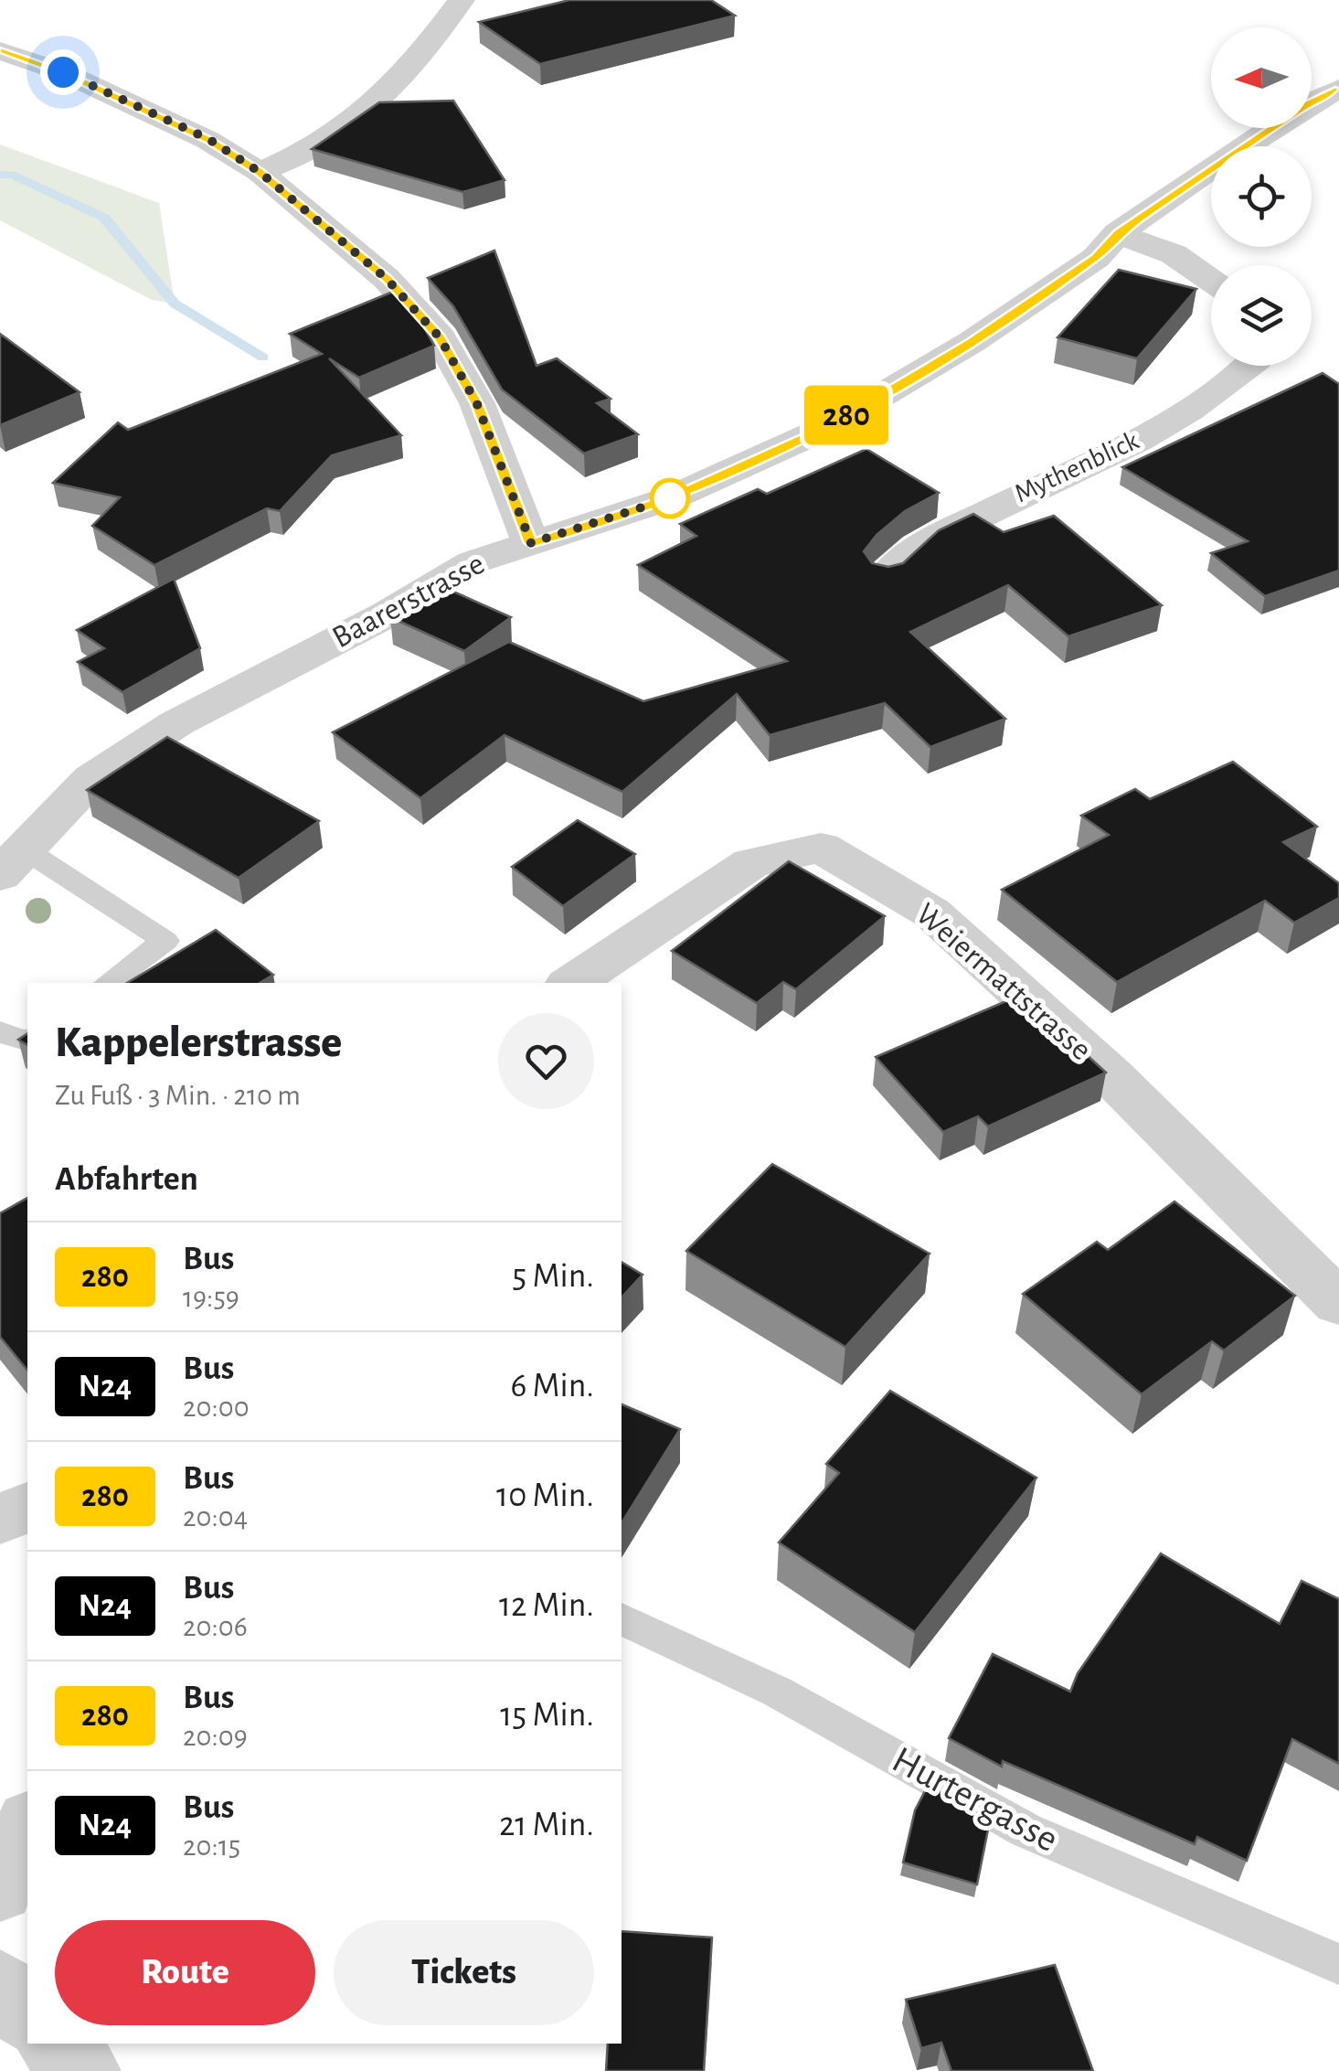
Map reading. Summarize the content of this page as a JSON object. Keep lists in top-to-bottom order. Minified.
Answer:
{"streets":{"street":["Mythenblick","Baarerstrasse","Weiermattstrasse"],"lane":["Hurtergasse"]},"lines":["bus line 280"],"north":"left","page":{"on_map":"280","heading":[["Kappelerstrasse","Zu Fuß · 3 Min. · 210 m"],"Abfahrten"],"list":[{"mark":"280","name":"Bus","note":"19:59","value":"5 Min."},{"mark":"N24","name":"Bus","note":"20:00","value":"6 Min."},{"mark":"280","name":"Bus","note":"20:04","value":"10 Min."},{"mark":"N24","name":"Bus","note":"20:06","value":"12 Min."},{"mark":"280","name":"Bus","note":"20:09","value":"15 Min."},{"mark":"N24","name":"Bus","note":"20:15","value":"21 Min."}],"buttons":["Route","Tickets"]}}
